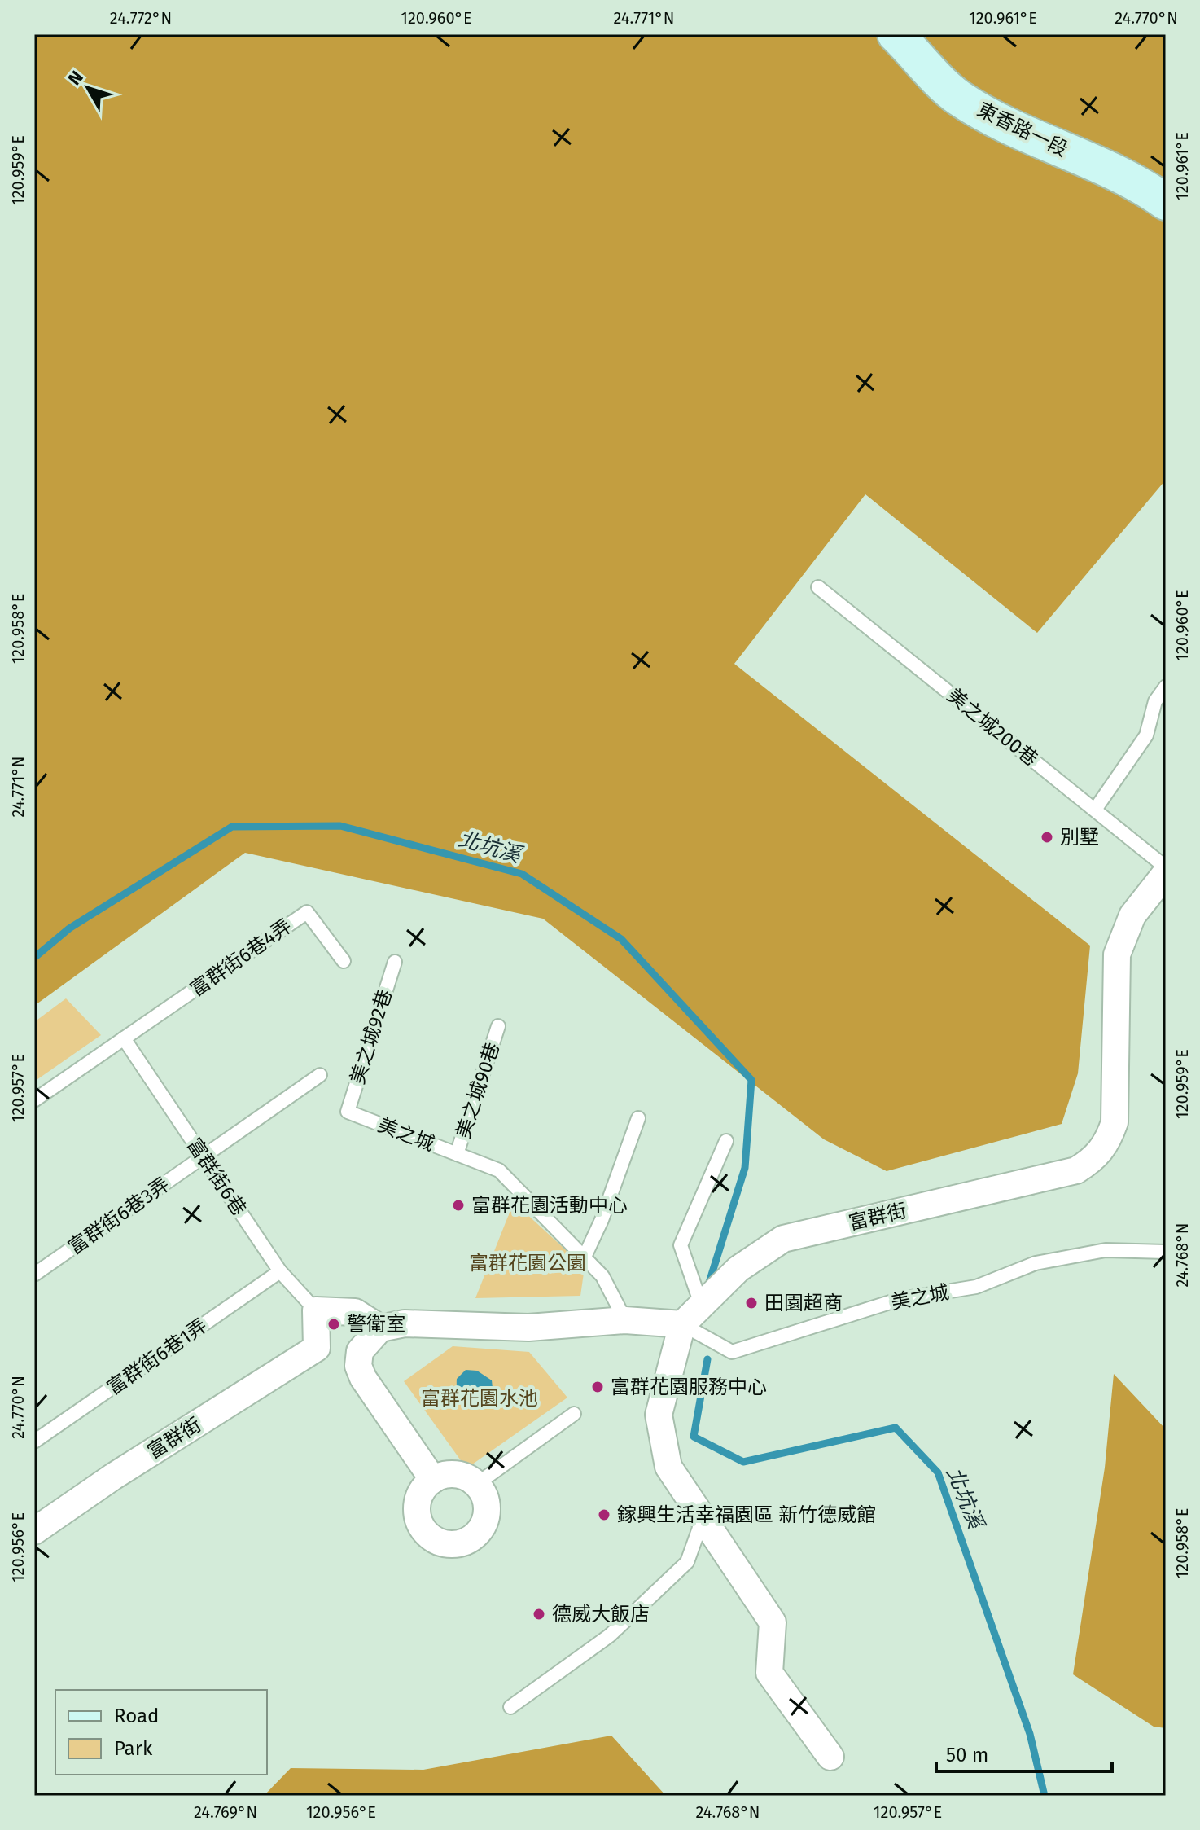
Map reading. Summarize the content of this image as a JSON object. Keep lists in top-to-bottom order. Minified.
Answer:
{"streets":{"street":["東香路一段","富群街"],"lane":["美之城200巷","富群街6巷4弄","美之城92巷","美之城90巷","美之城","富群街6巷","富群街6巷3弄","富群街6巷1弄"]},"crossings":[["富群街6巷4弄","富群街6巷"],["美之城92巷","美之城"],["美之城90巷","美之城"],["美之城","富群街"],["富群街6巷","富群街6巷3弄"],["富群街6巷","富群街6巷1弄"]],"water":["北坑溪"],"parks":["富群花園公園","富群花園水池"],"places":["別墅","富群花園活動中心","田園超商","警衛室","富群花園服務中心","鎵興生活幸福園區 新竹德威館","德威大飯店"],"legend":["Road","Park"],"scale_bar":"50 m","north":"top left","coordinates":["24.772°N","120.960°E","24.771°N","120.961°E","24.770°N","120.959°E","120.958°E","120.957°E","24.768°N","120.956°E","24.769°N"]}
